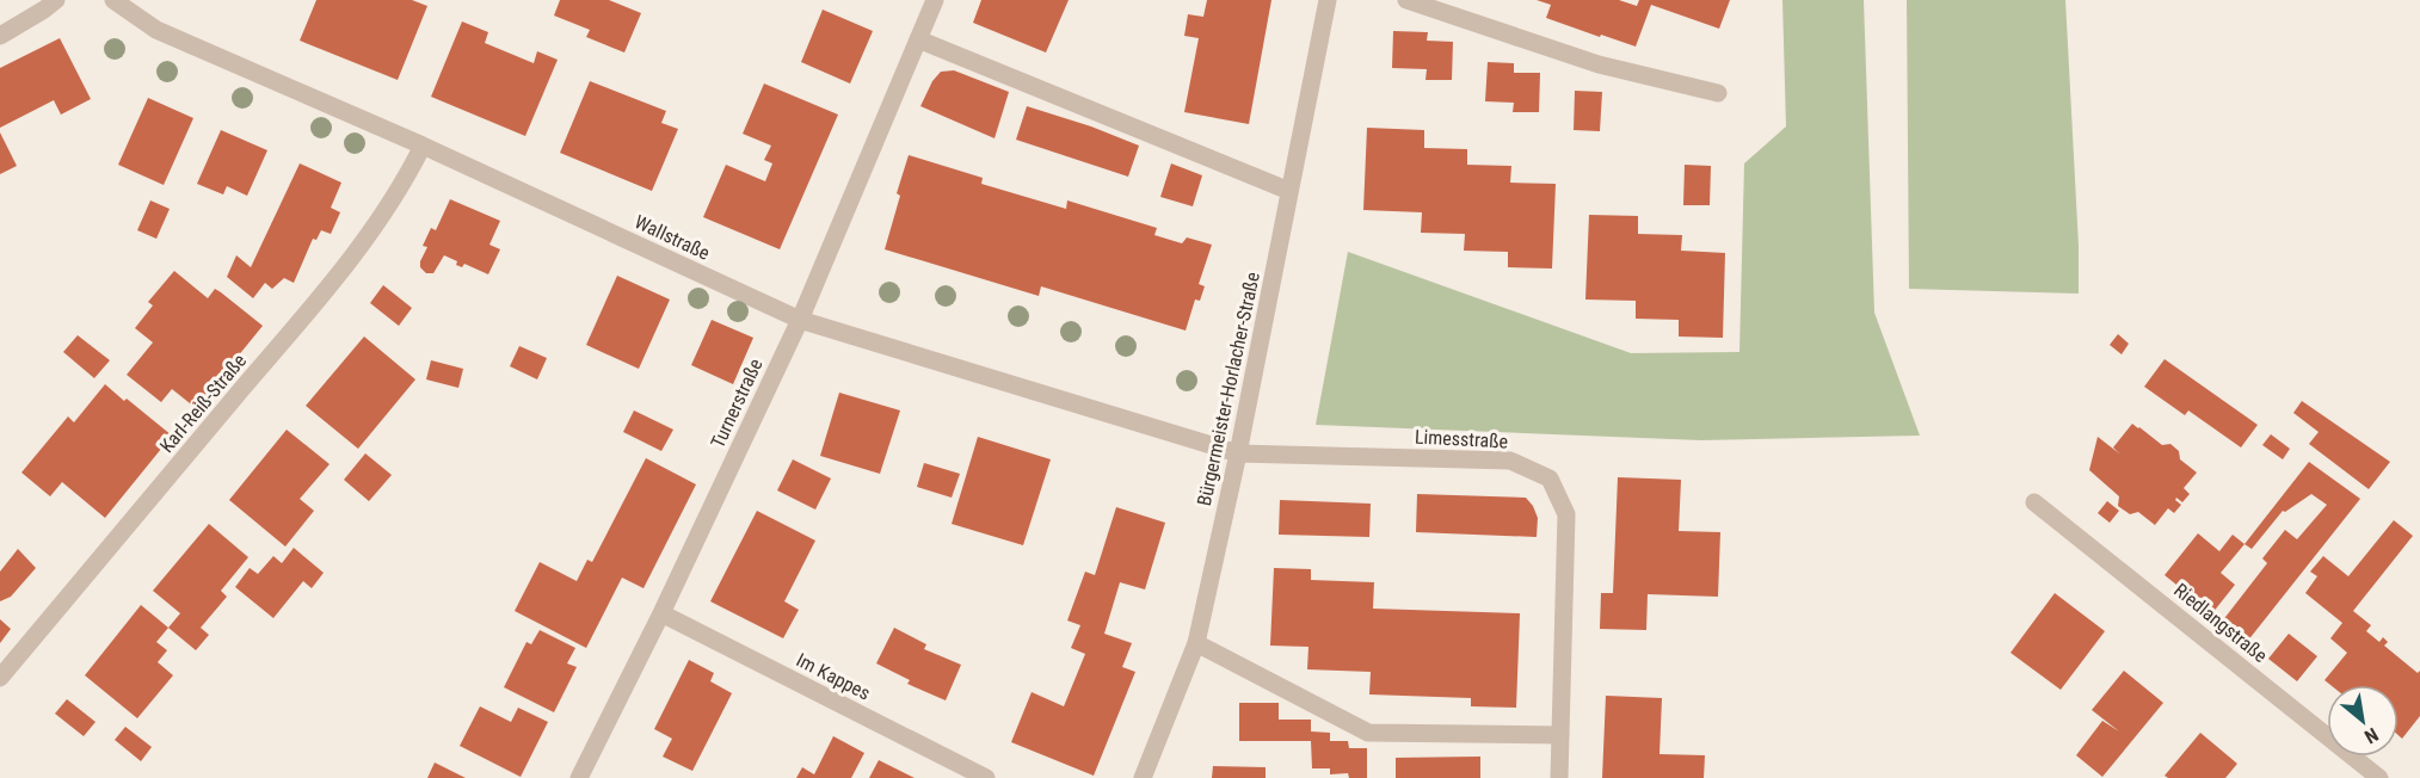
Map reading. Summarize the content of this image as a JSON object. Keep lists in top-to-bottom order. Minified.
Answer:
{"streets":{"street":["Wallstraße","Bürgermeister-Horlacher-Straße","Karl-Reiß-Straße","Turnerstraße","Limesstraße","Riedlangstraße","Im Kappes"]},"crossings":[["Wallstraße","Bürgermeister-Horlacher-Straße"],["Wallstraße","Karl-Reiß-Straße"],["Wallstraße","Turnerstraße"],["Wallstraße","Limesstraße"],["Bürgermeister-Horlacher-Straße","Limesstraße"],["Turnerstraße","Im Kappes"]],"north":"bottom right"}
